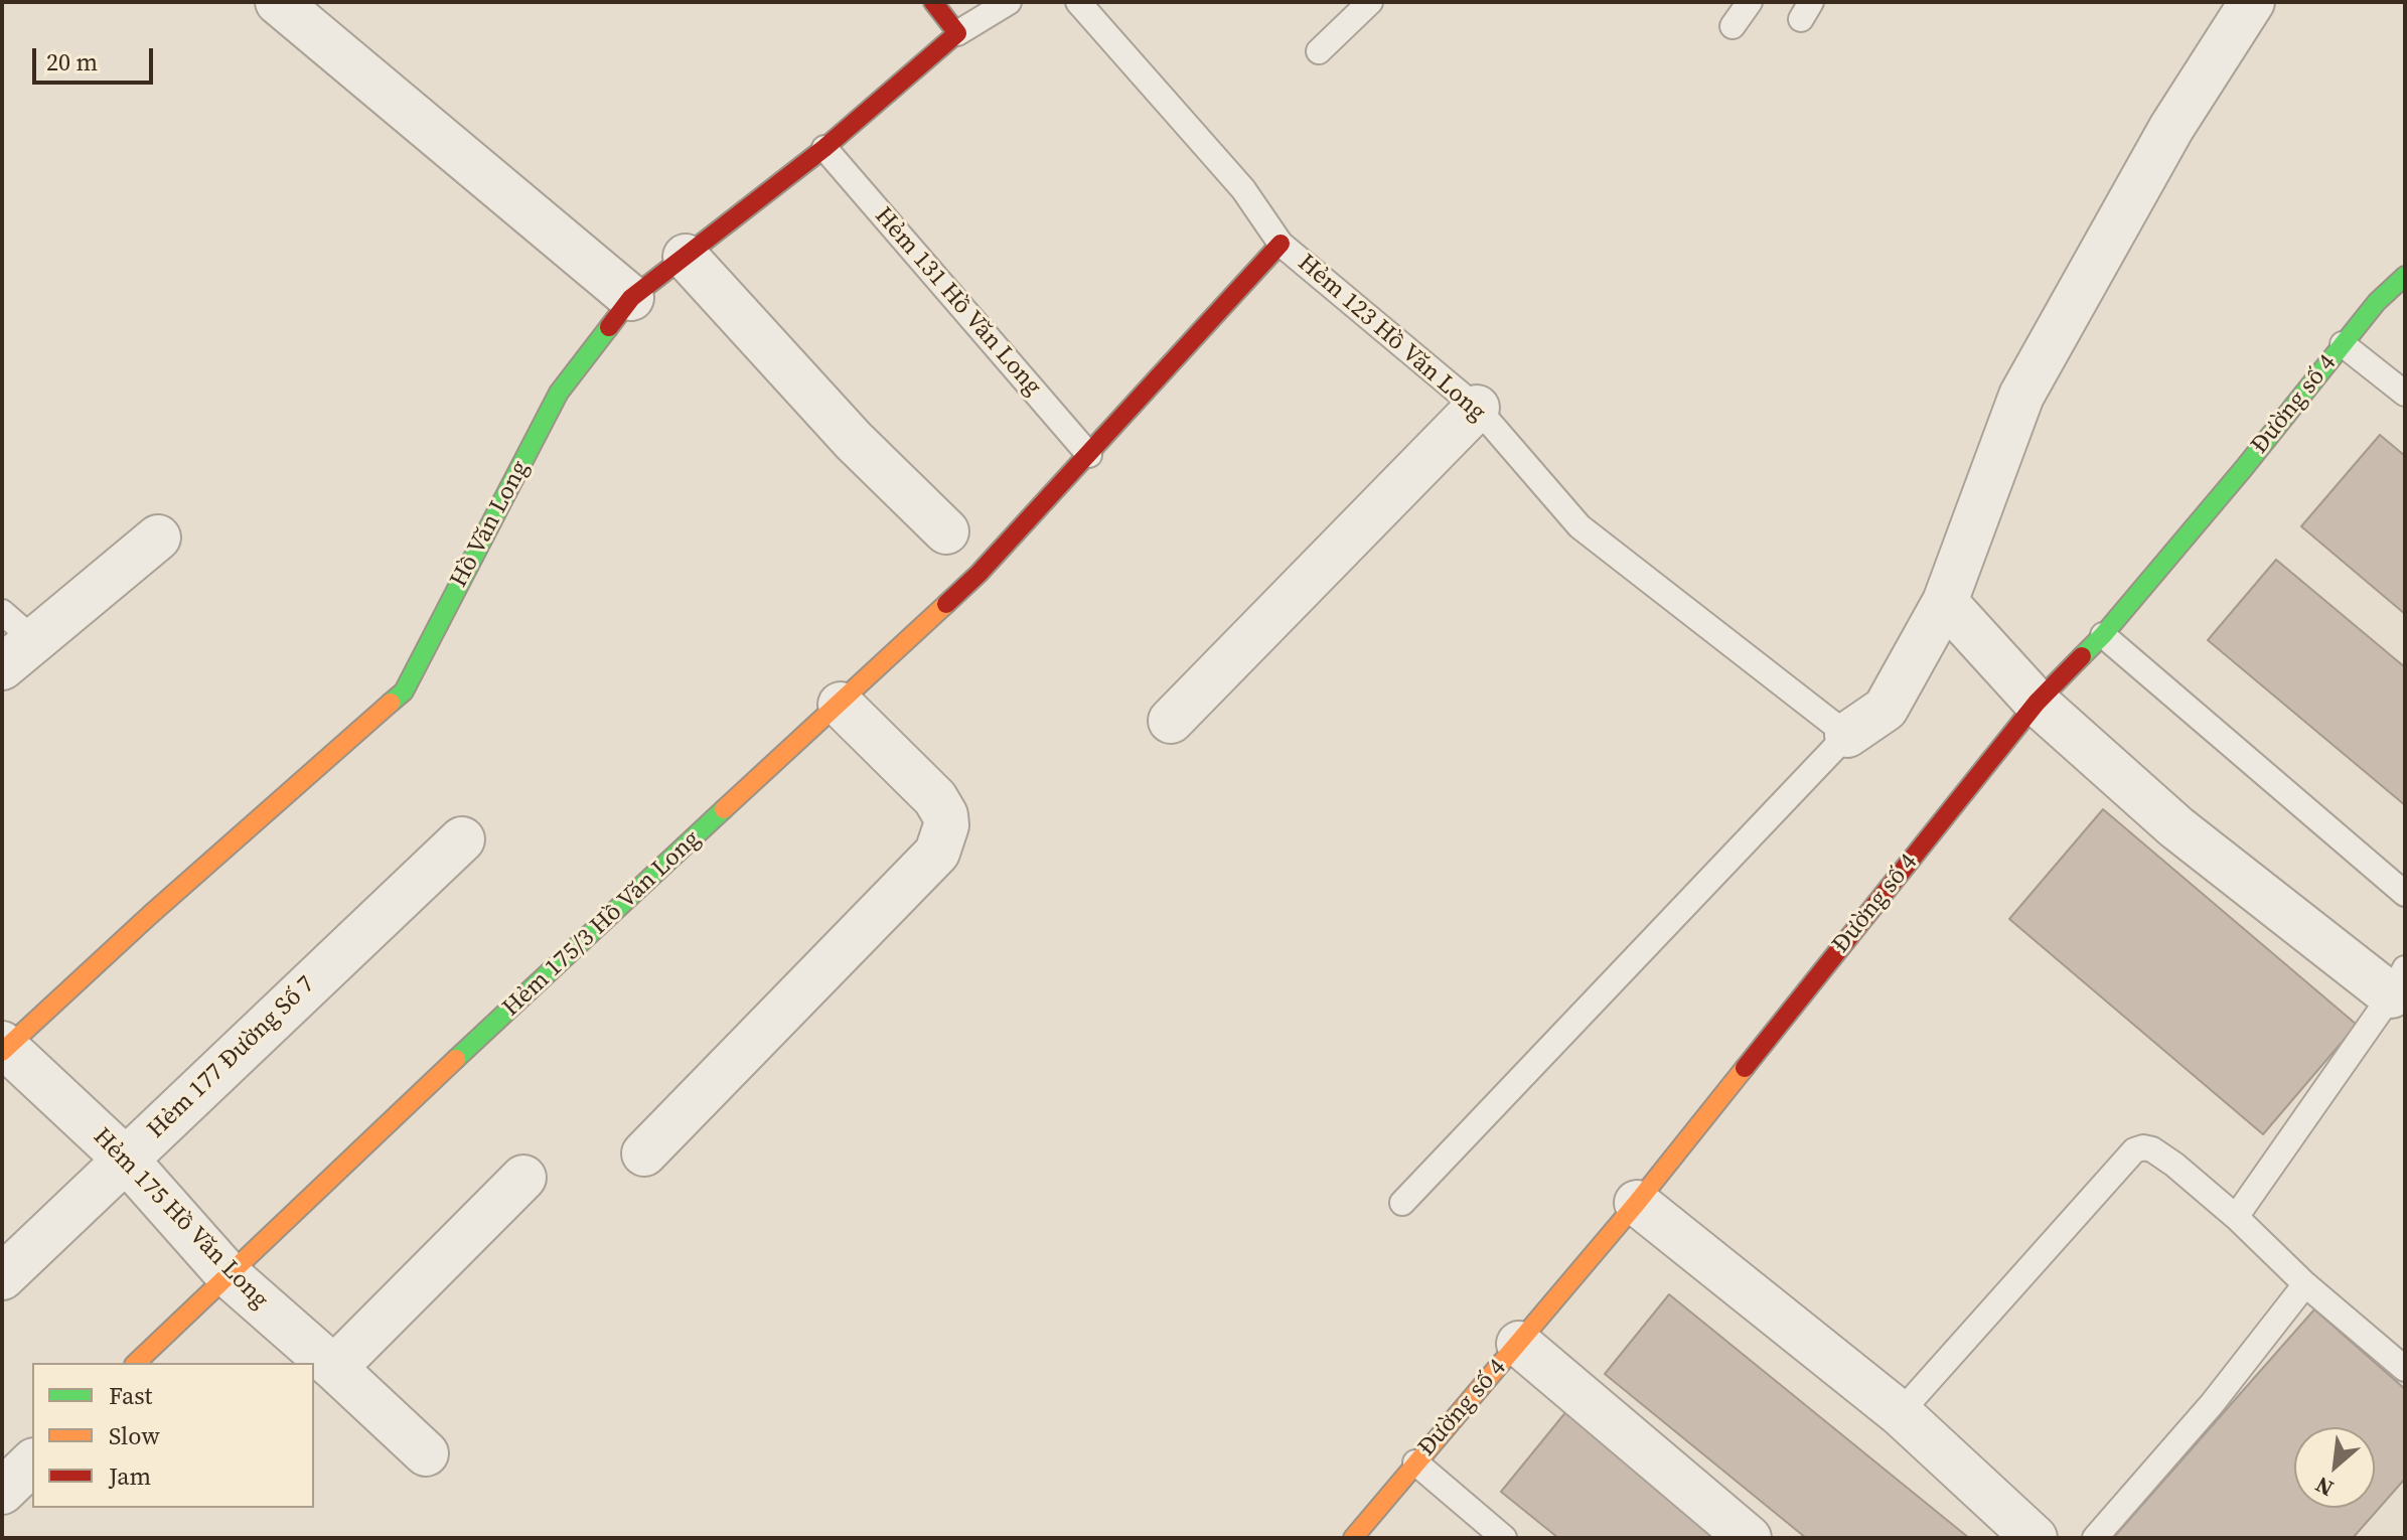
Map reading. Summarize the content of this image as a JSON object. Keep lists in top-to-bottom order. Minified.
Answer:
{"streets":{"street":["Đường số 4","Hồ Văn Long","Hẻm 175/3 Hồ Văn Long","Hẻm 177 Đường Số 7","Hẻm 175 Hồ Văn Long"],"lane":["Hẻm 131 Hồ Văn Long","Hẻm 123 Hồ Văn Long"]},"crossings":[["Hẻm 131 Hồ Văn Long","Hồ Văn Long"],["Hẻm 131 Hồ Văn Long","Hẻm 175/3 Hồ Văn Long"],["Hẻm 123 Hồ Văn Long","Hẻm 175/3 Hồ Văn Long"],["Hồ Văn Long","Hẻm 175 Hồ Văn Long"],["Hẻm 175/3 Hồ Văn Long","Hẻm 175 Hồ Văn Long"],["Hẻm 177 Đường Số 7","Hẻm 175 Hồ Văn Long"]],"legend":["Fast","Slow","Jam"],"scale_bar":"20 m","north":"bottom left"}
